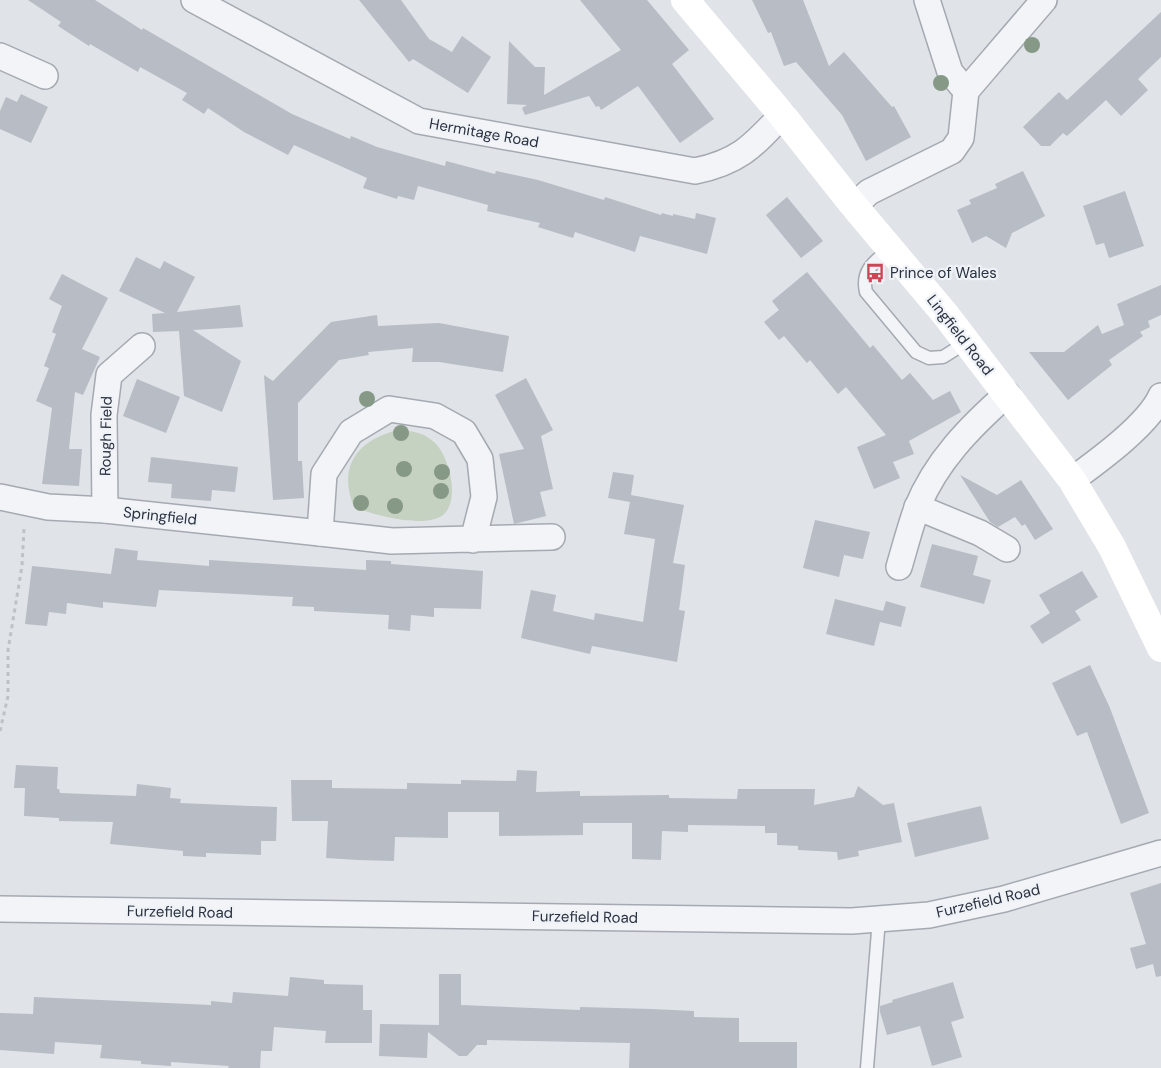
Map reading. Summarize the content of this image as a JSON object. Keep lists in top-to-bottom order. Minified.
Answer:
{"streets":{"street":["Hermitage Road","Lingfield Road","Rough Field","Springfield","Furzefield Road"]},"crossings":[["Hermitage Road","Lingfield Road"],["Rough Field","Springfield"]],"places":{"bus stop":["Prince of Wales"]}}
